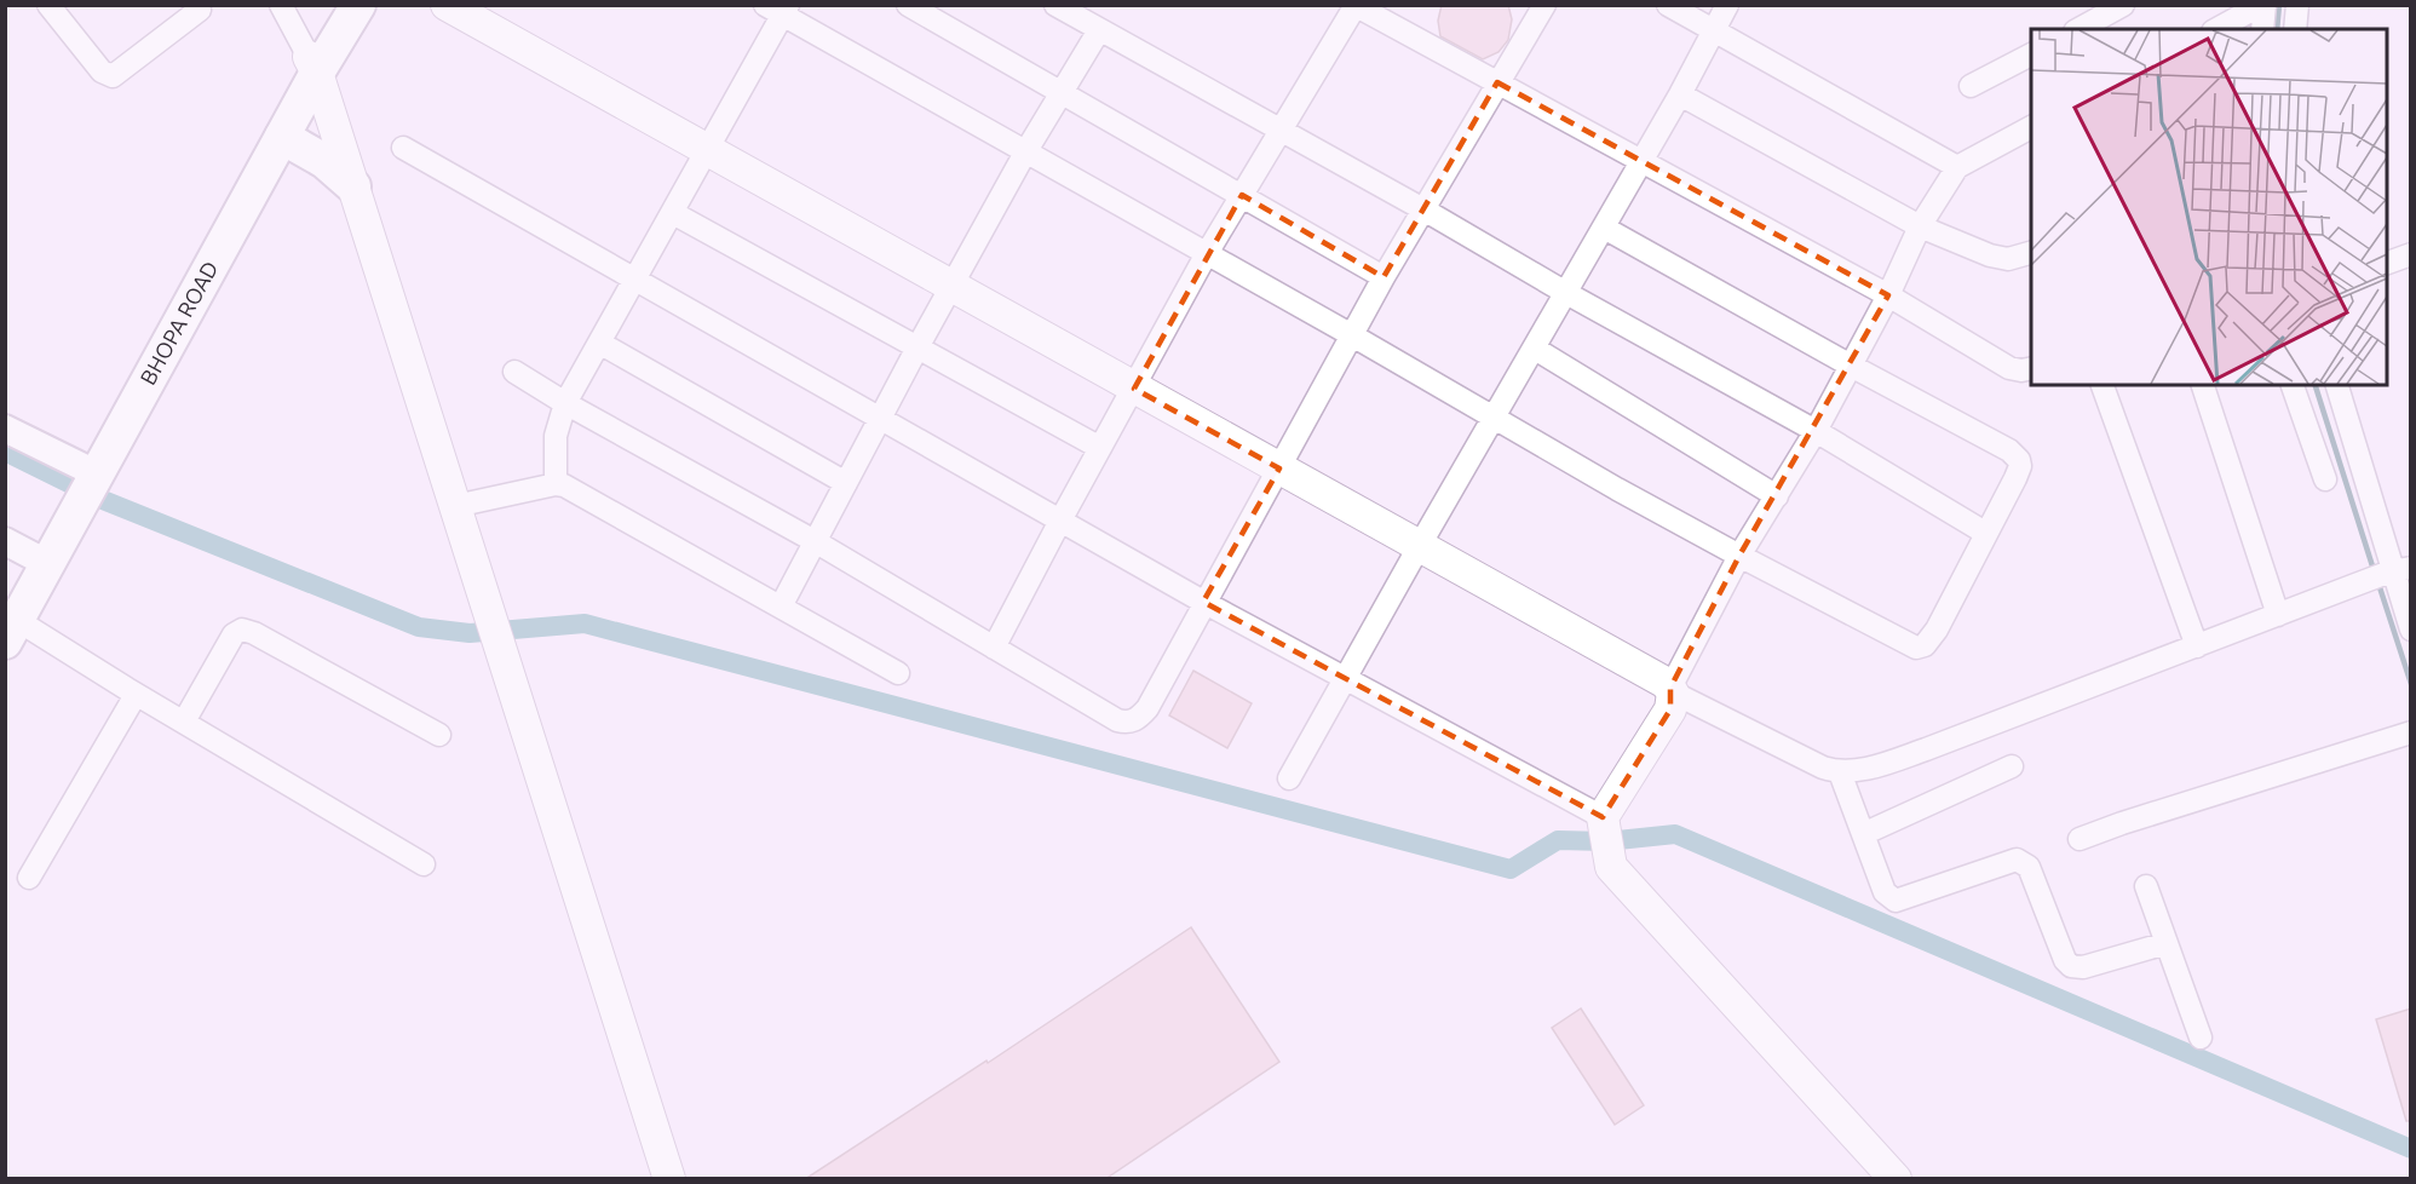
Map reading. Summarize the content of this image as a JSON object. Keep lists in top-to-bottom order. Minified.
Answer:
{"streets":{"main road":["BHOPA ROAD"]}}
